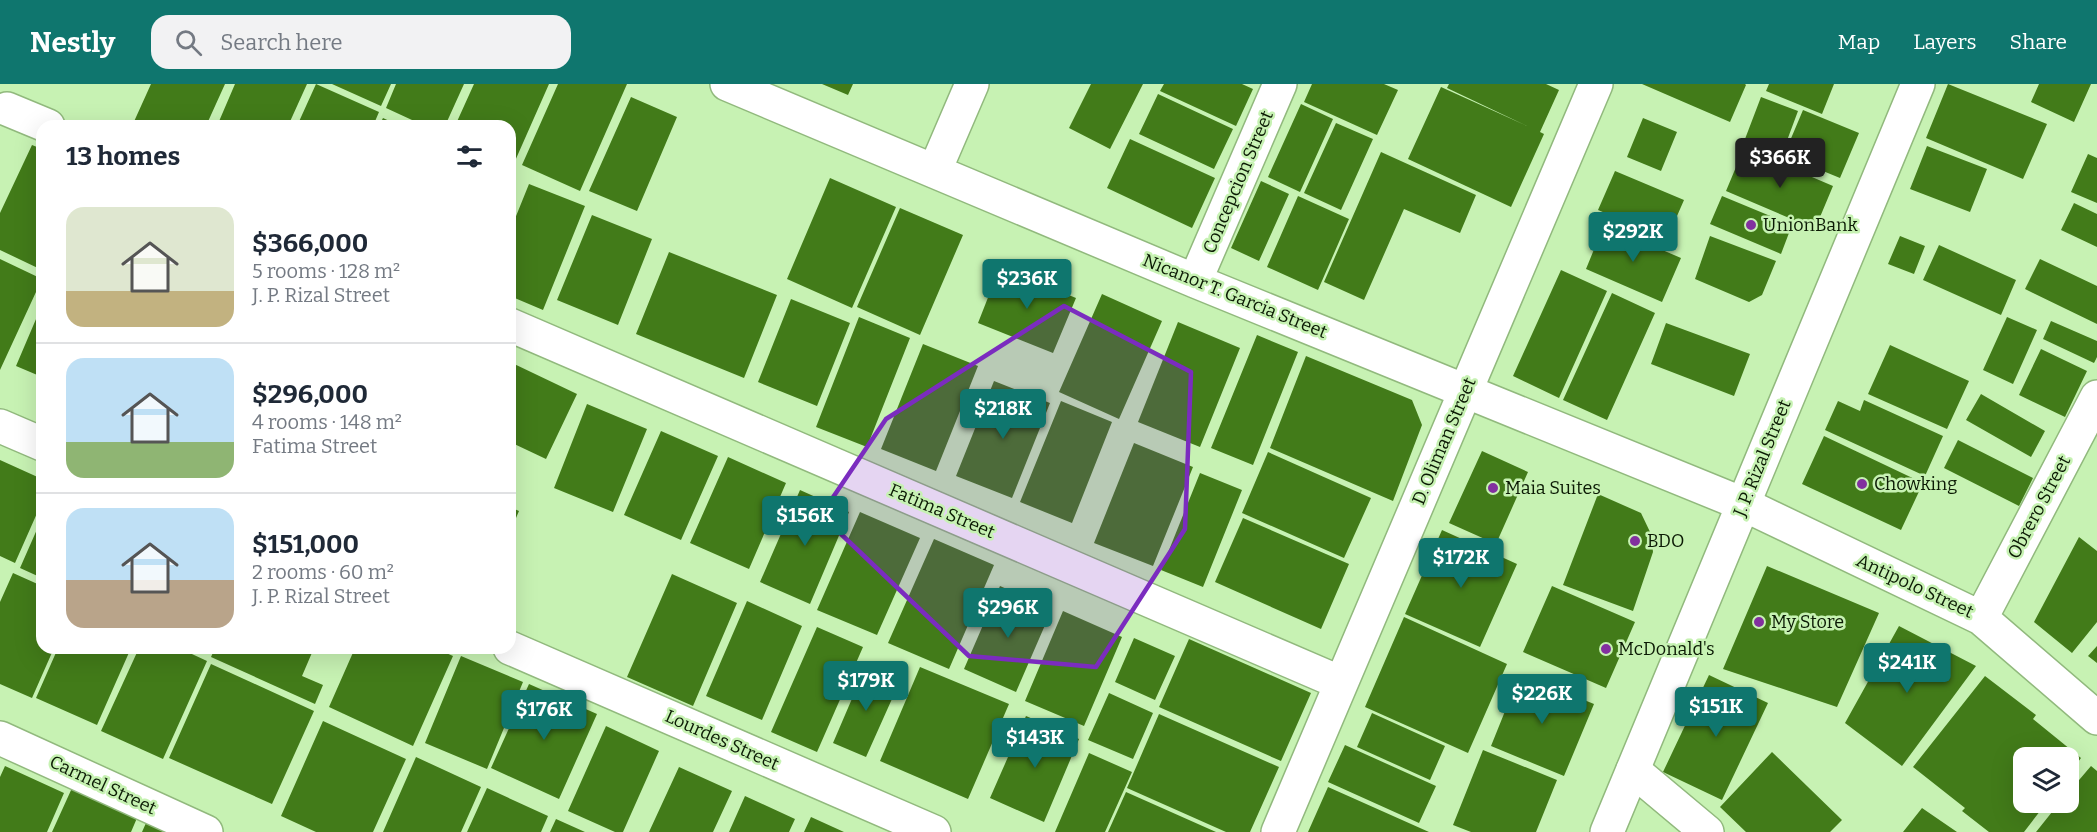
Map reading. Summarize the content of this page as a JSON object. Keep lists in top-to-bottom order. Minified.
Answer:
{"streets":{"street":["Concepcion Street","Nicanor T. Garcia Street","D. Oliman Street","J. P. Rizal Street","Obrero Street","Fatima Street","Antipolo Street","Lourdes Street","Carmel Street"]},"crossings":[["Concepcion Street","Nicanor T. Garcia Street"],["Nicanor T. Garcia Street","D. Oliman Street"],["Nicanor T. Garcia Street","J. P. Rizal Street"],["Nicanor T. Garcia Street","Antipolo Street"],["D. Oliman Street","Fatima Street"],["J. P. Rizal Street","Antipolo Street"],["Obrero Street","Antipolo Street"]],"places":["UnionBank","Chowking","Maia Suites","BDO","My Store","McDonald's"],"page":{"header":"Nestly","search":"Search here","nav":["Map","Layers","Share"],"heading":"13 homes","price":["$366K","$292K","$236K","$218K","$156K","$172K","$296K","$241K","$179K","$226K","$151K","$176K","$143K"],"list":[{"name":"$366,000","note":"5 rooms · 128 m² · J. P. Rizal Street"},{"name":"$296,000","note":"4 rooms · 148 m² · Fatima Street"},{"name":"$151,000","note":"2 rooms · 60 m² · J. P. Rizal Street"}]}}
